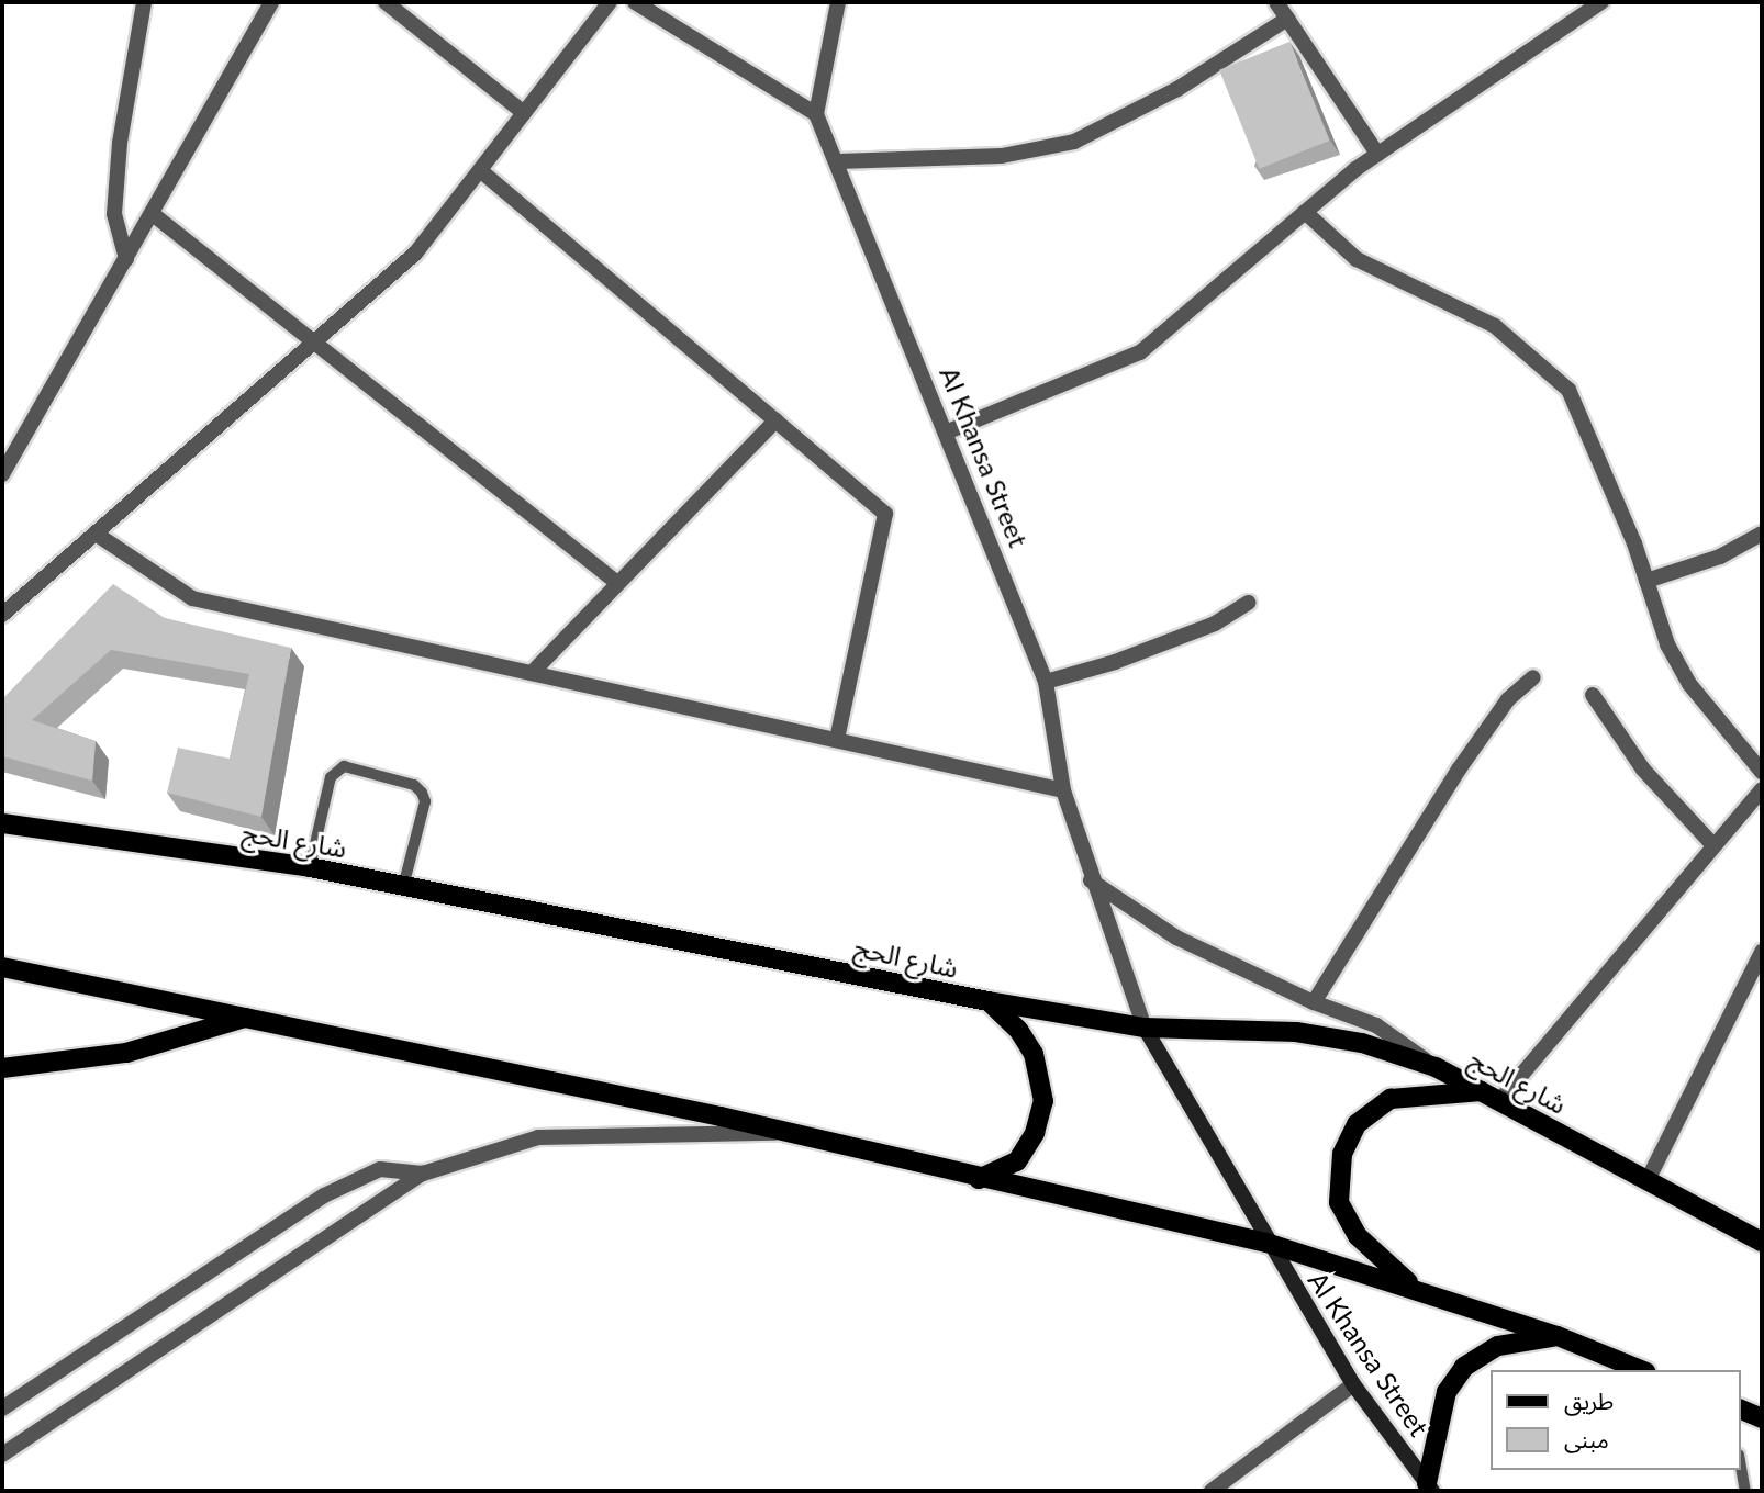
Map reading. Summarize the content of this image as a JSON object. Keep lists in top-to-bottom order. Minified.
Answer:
{"streets":{"main road":["شارع الحج"],"street":["Al Khansa Street"]},"crossings":[["Al Khansa Street","شارع الحج"]],"legend":["طريق","مبنى"]}
